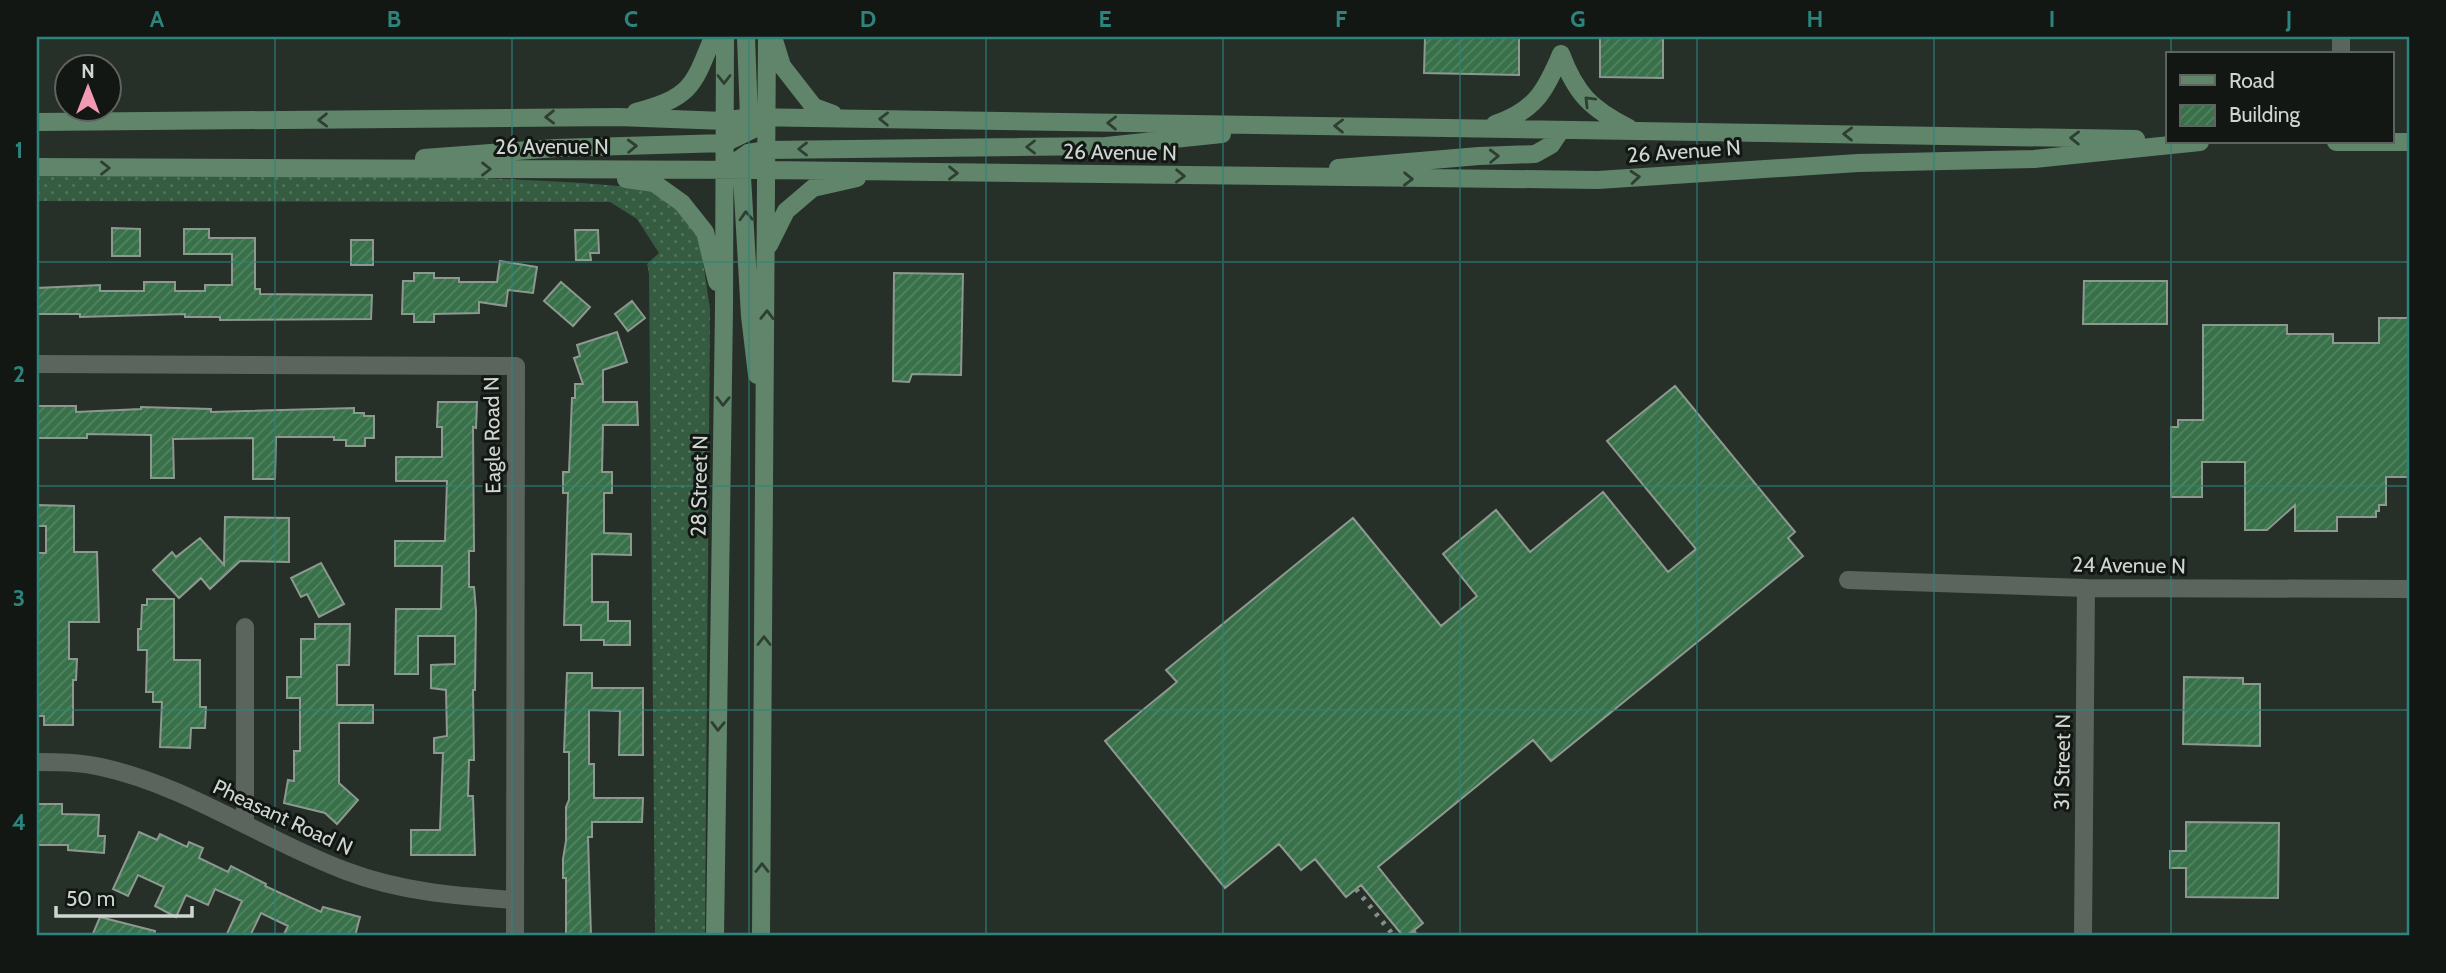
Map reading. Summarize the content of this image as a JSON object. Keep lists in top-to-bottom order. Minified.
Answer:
{"streets":{"main road":["26 Avenue N","28 Street N"],"street":["Eagle Road N","24 Avenue N","31 Street N","Pheasant Road N"]},"crossings":[["26 Avenue N","28 Street N"],["Eagle Road N","Pheasant Road N"],["24 Avenue N","31 Street N"]],"legend":["Road","Building"],"scale_bar":"50 m","north":"top","grid":{"columns":["A","B","C","D","E","F","G","H","I","J"],"rows":["1","2","3","4"]}}
